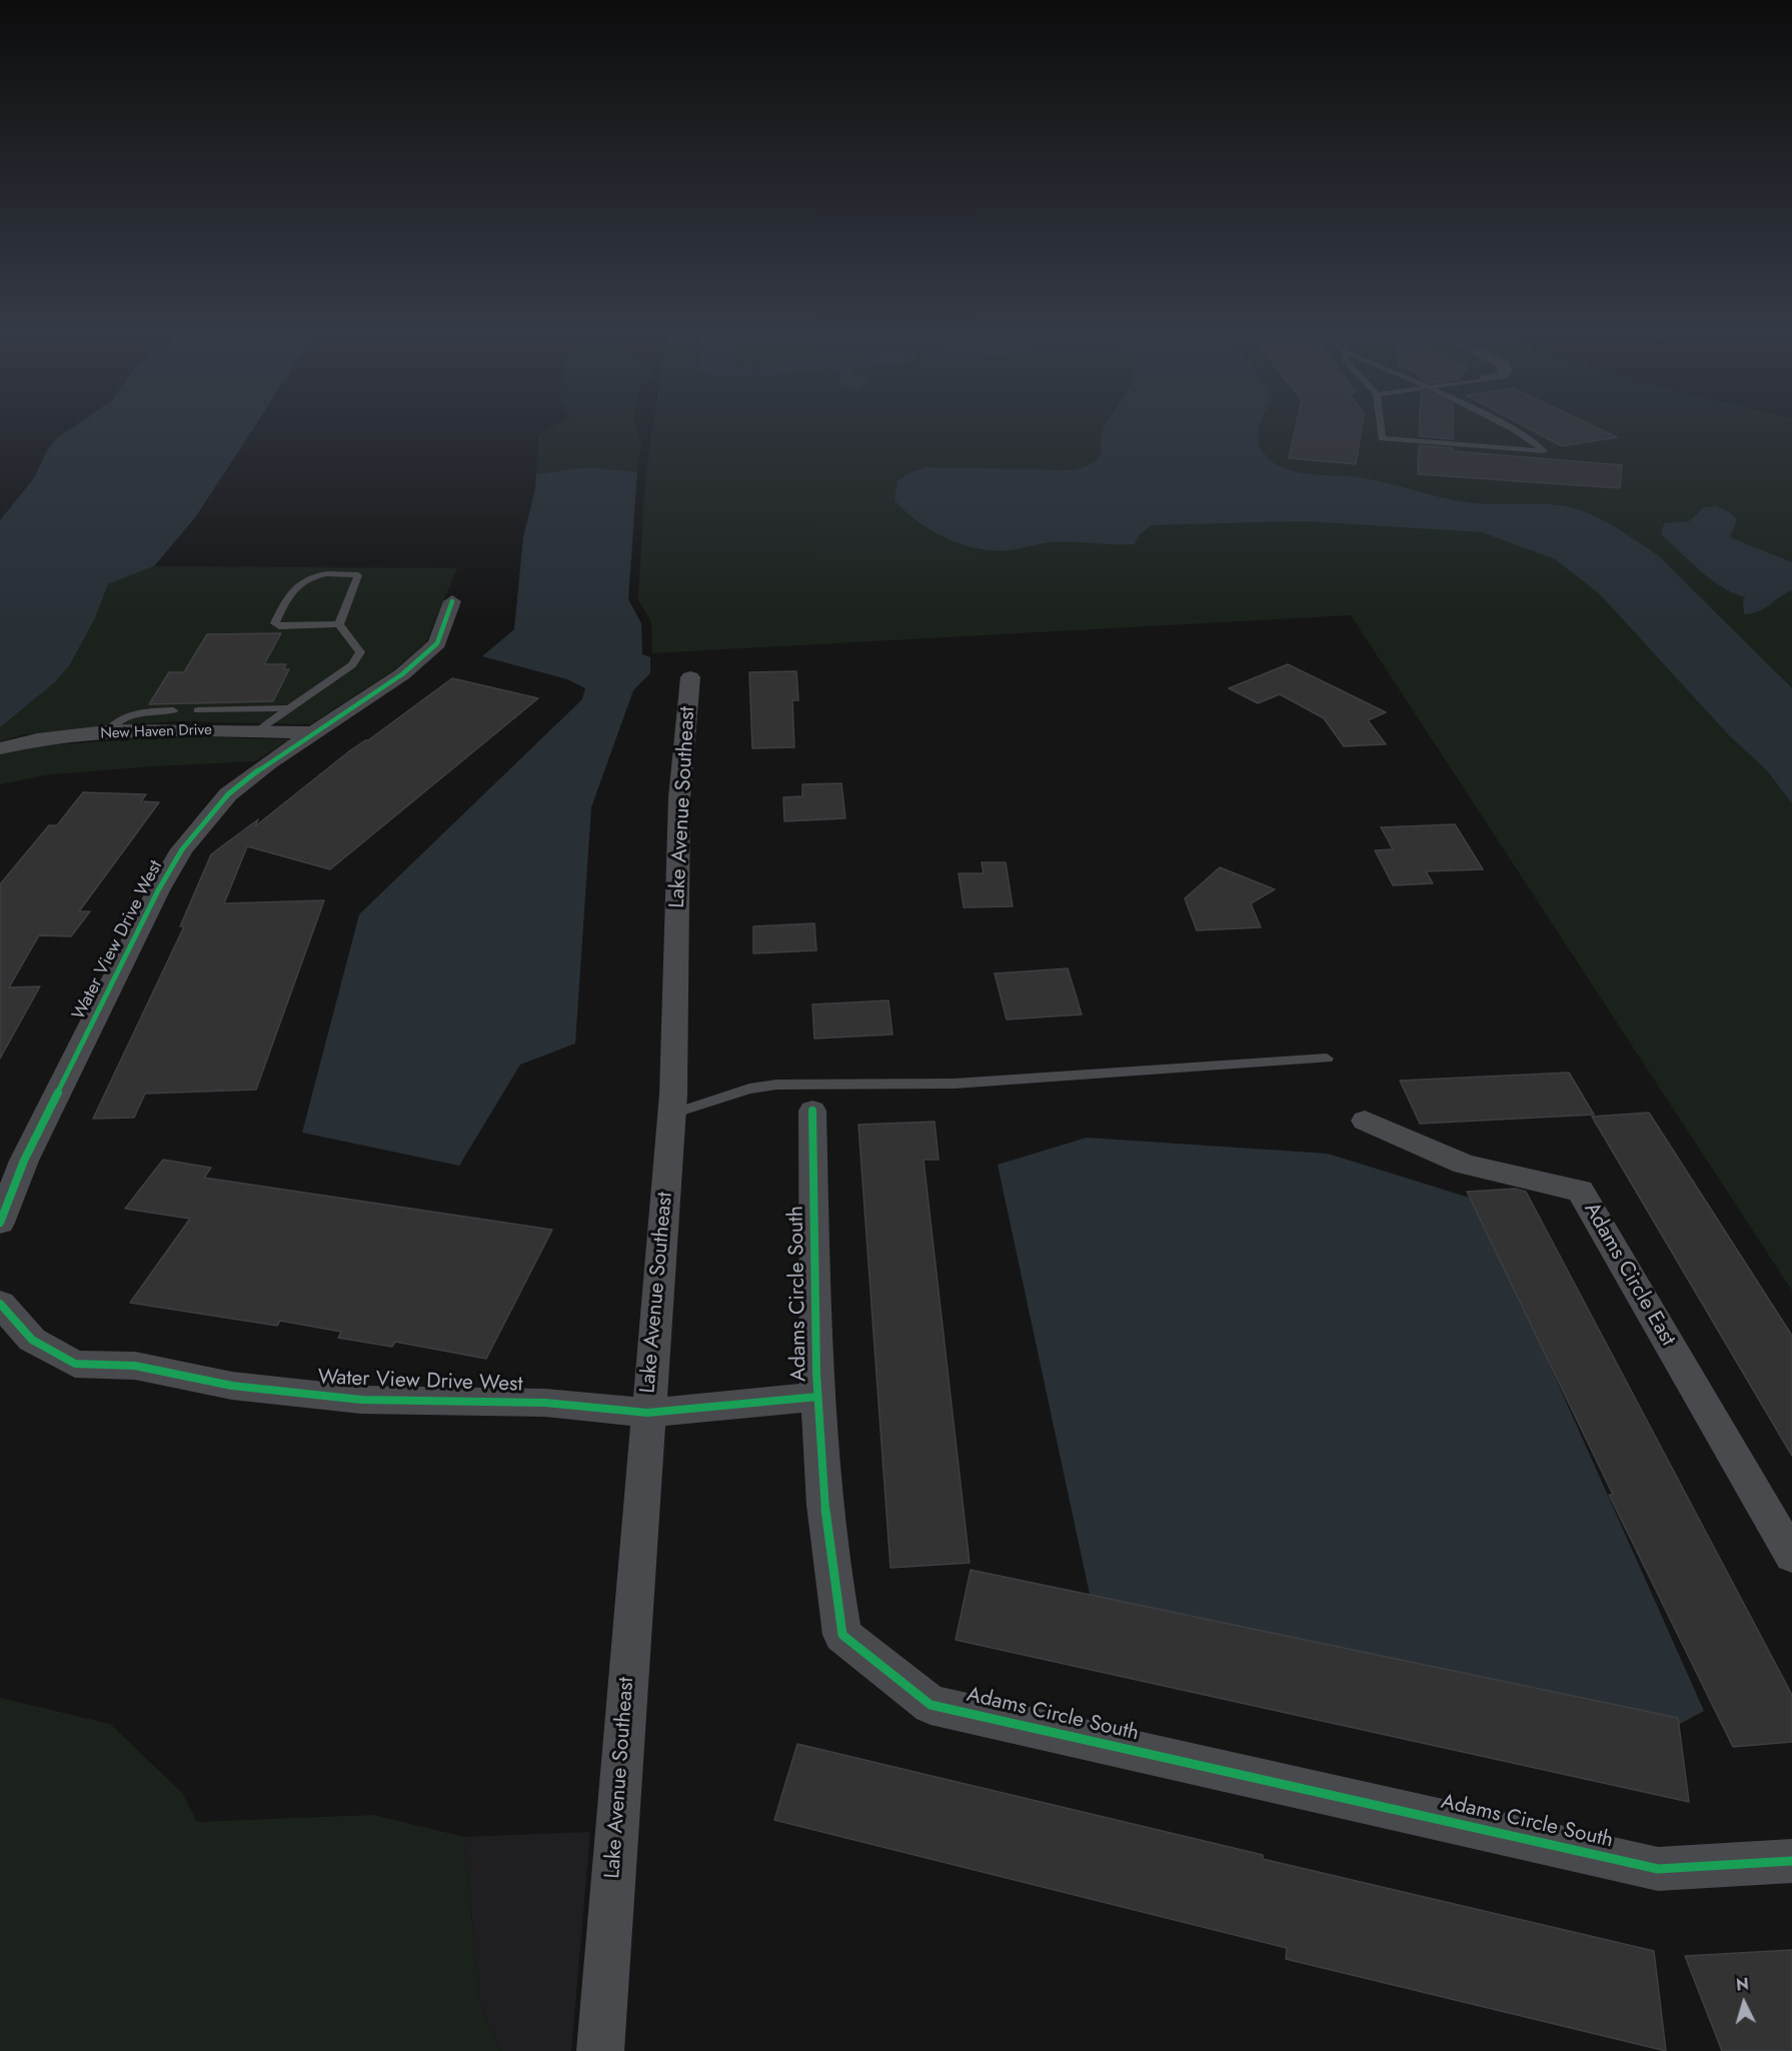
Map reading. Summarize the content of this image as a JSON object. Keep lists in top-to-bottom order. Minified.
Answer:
{"streets":{"street":["New Haven Drive","Lake Avenue Southeast","Water View Drive West","Adams Circle East","Adams Circle South"]},"crossings":[["New Haven Drive","Water View Drive West"],["Lake Avenue Southeast","Water View Drive West"],["Water View Drive West","Adams Circle South"]],"north":"top"}
